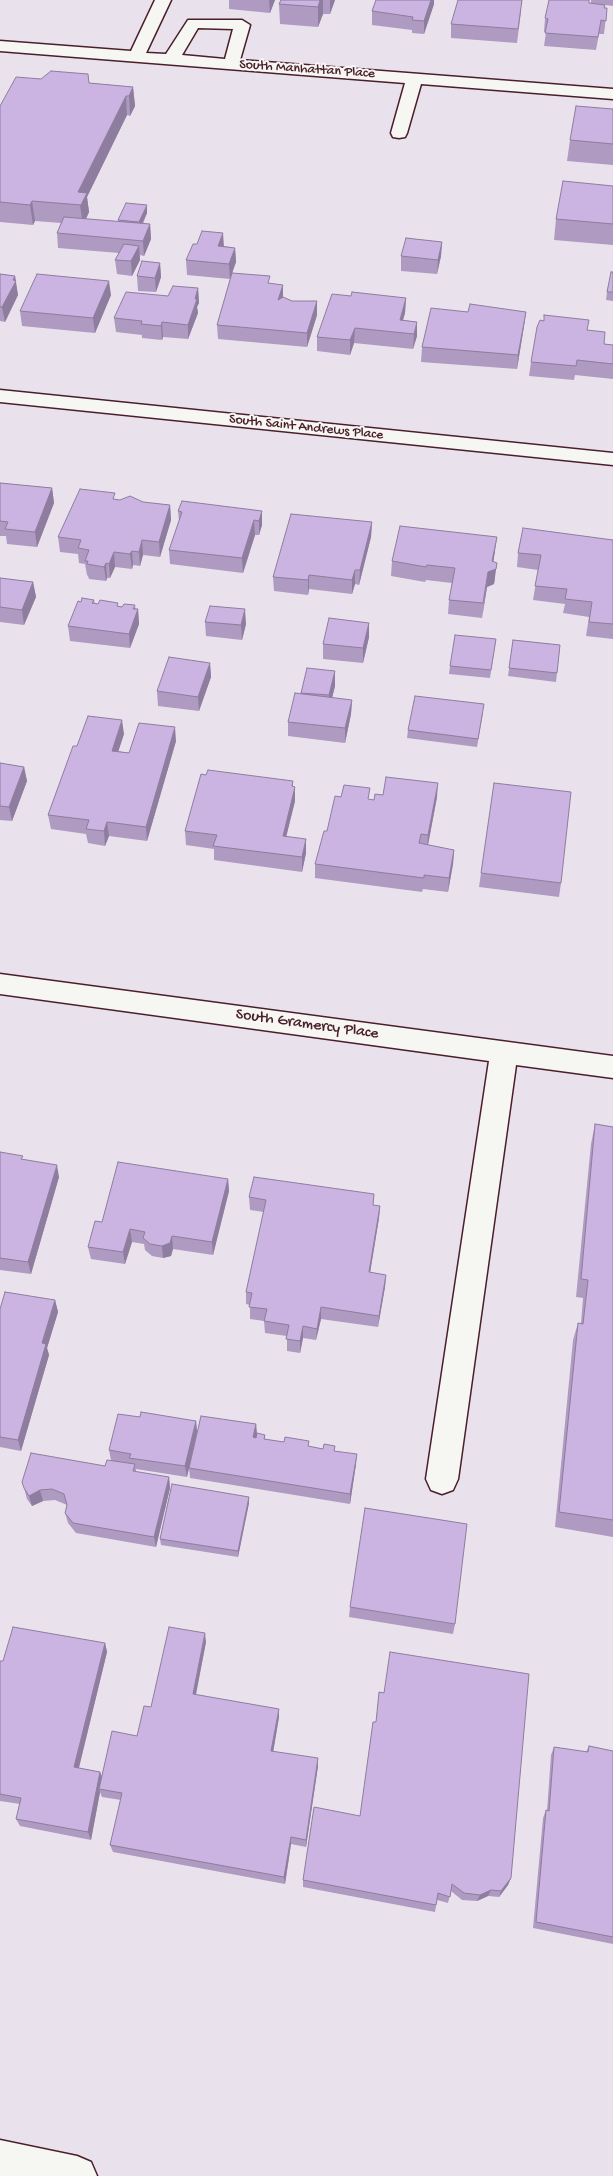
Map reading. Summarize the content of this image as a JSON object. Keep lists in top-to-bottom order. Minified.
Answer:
{"streets":{"street":["South Manhattan Place","South Saint Andrews Place","South Gramercy Place"]}}
